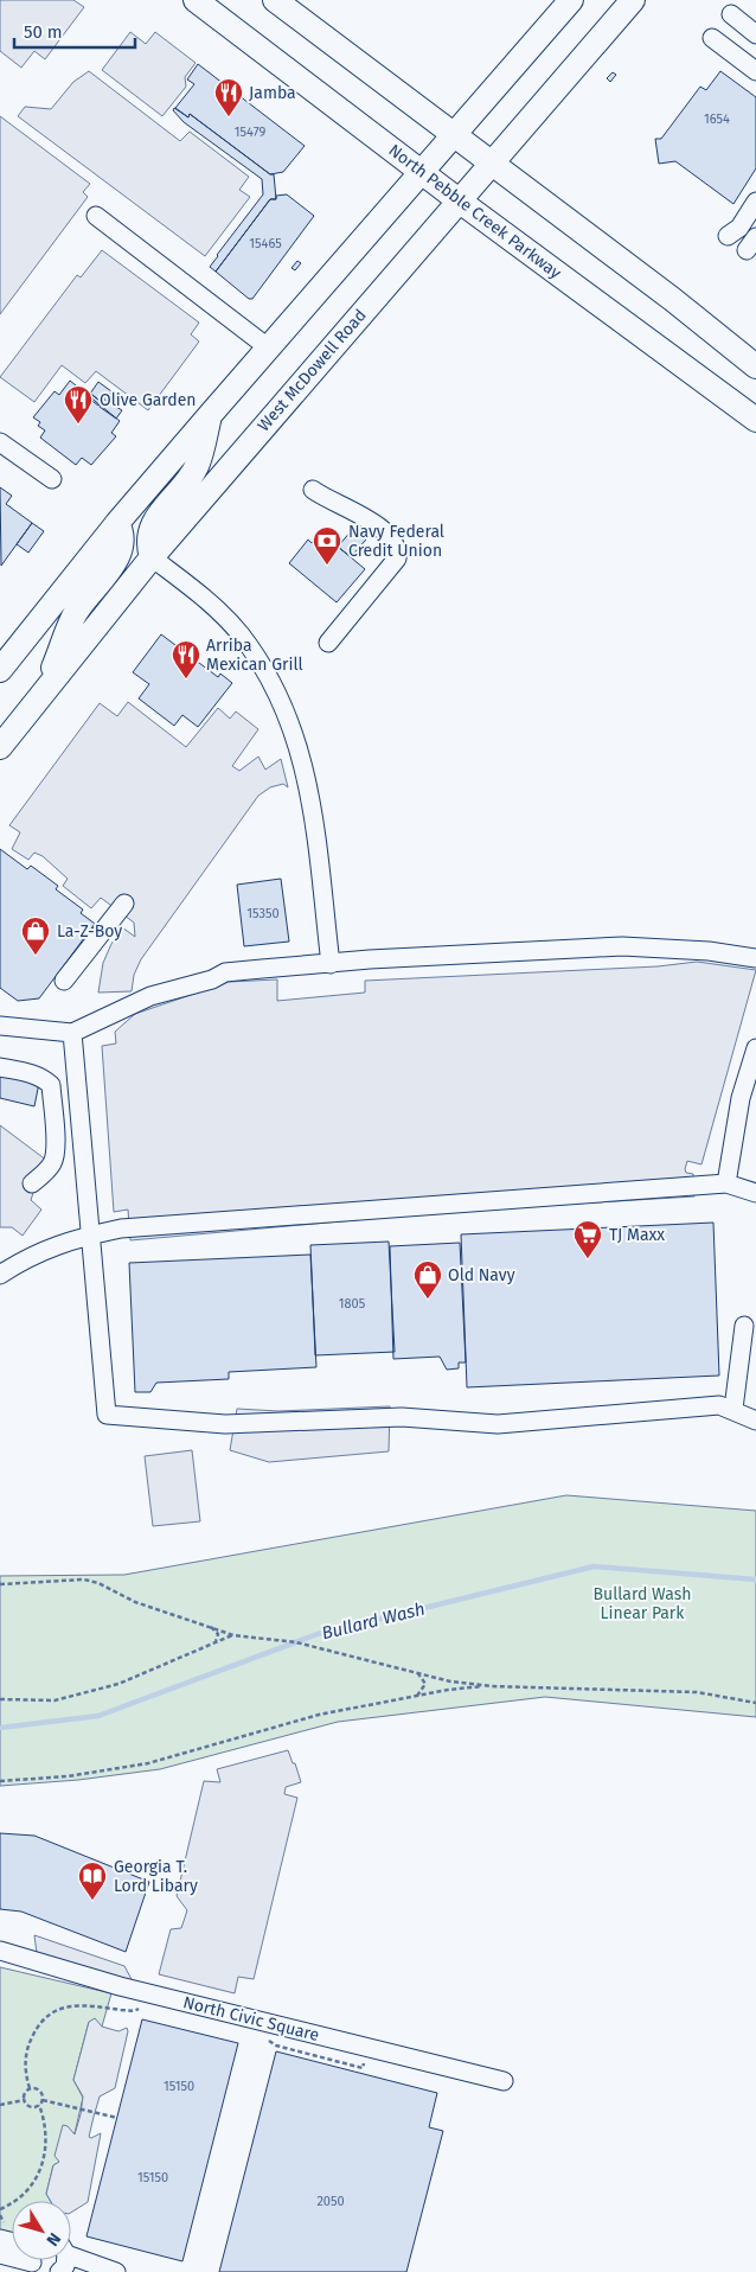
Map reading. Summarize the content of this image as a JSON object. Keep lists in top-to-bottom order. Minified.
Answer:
{"streets":{"main road":["North Pebble Creek Parkway","West McDowell Road"],"street":["North Civic Square"]},"crossings":[["North Pebble Creek Parkway","West McDowell Road"]],"water":["Bullard Wash"],"parks":["Bullard Wash Linear Park"],"places":{"restaurant":["Jamba","Olive Garden","Arriba Mexican Grill"],"bank":["Navy Federal Credit Union"],"shop":["La-Z-Boy","Old Navy"],"supermarket":["TJ Maxx"],"library":["Georgia T. Lord Libary"]},"house_numbers":["1654","15479","15465","15350","1805","15150","15150","2050"],"scale_bar":"50 m","north":"bottom right"}
